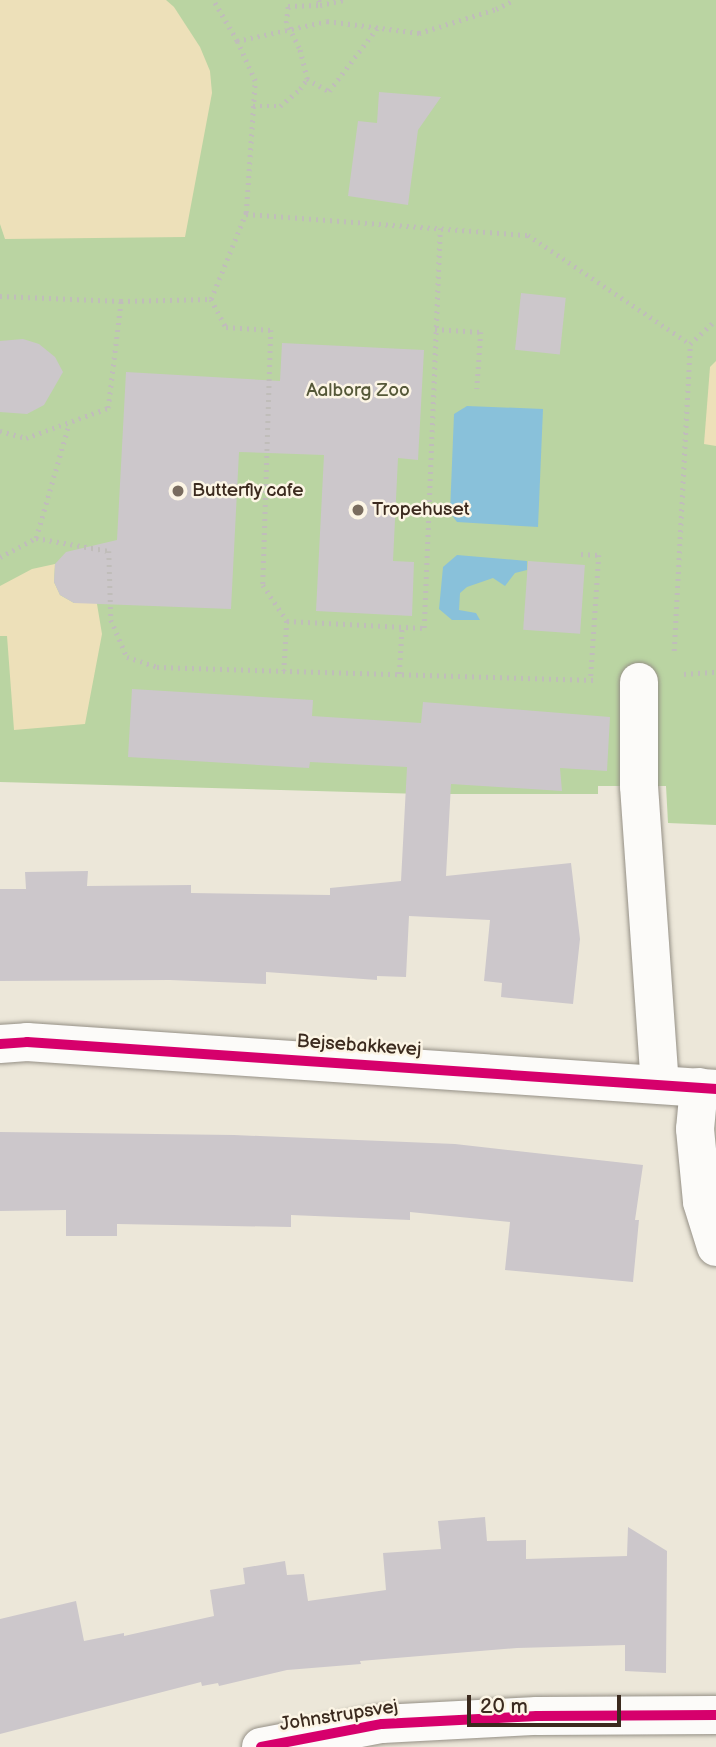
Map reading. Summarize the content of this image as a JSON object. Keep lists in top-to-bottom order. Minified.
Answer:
{"streets":{"street":["Bejsebakkevej","Johnstrupsvej"]},"parks":["Aalborg Zoo"],"places":["Butterfly cafe","Tropehuset"],"scale_bar":"20 m"}
